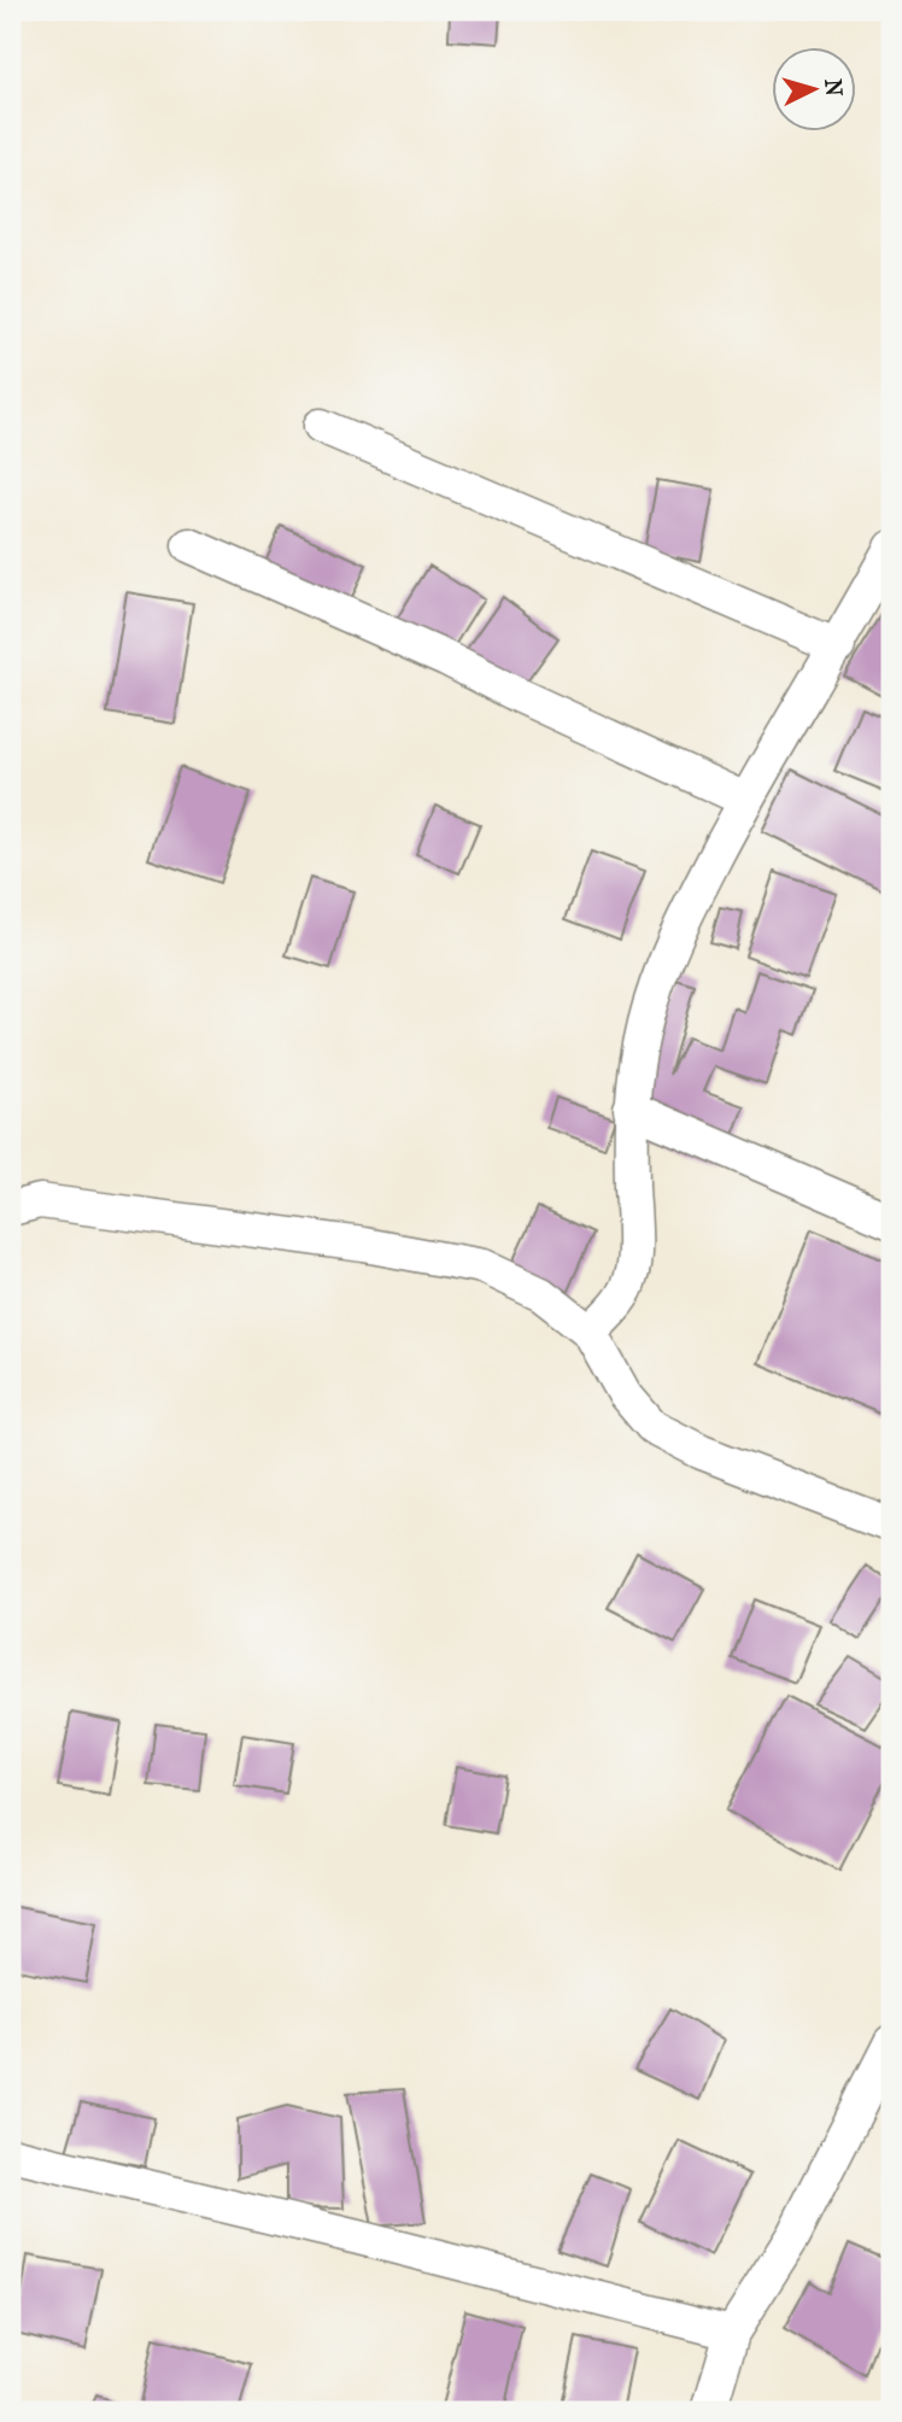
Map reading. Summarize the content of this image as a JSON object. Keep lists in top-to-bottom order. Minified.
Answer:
{"north":"right"}
